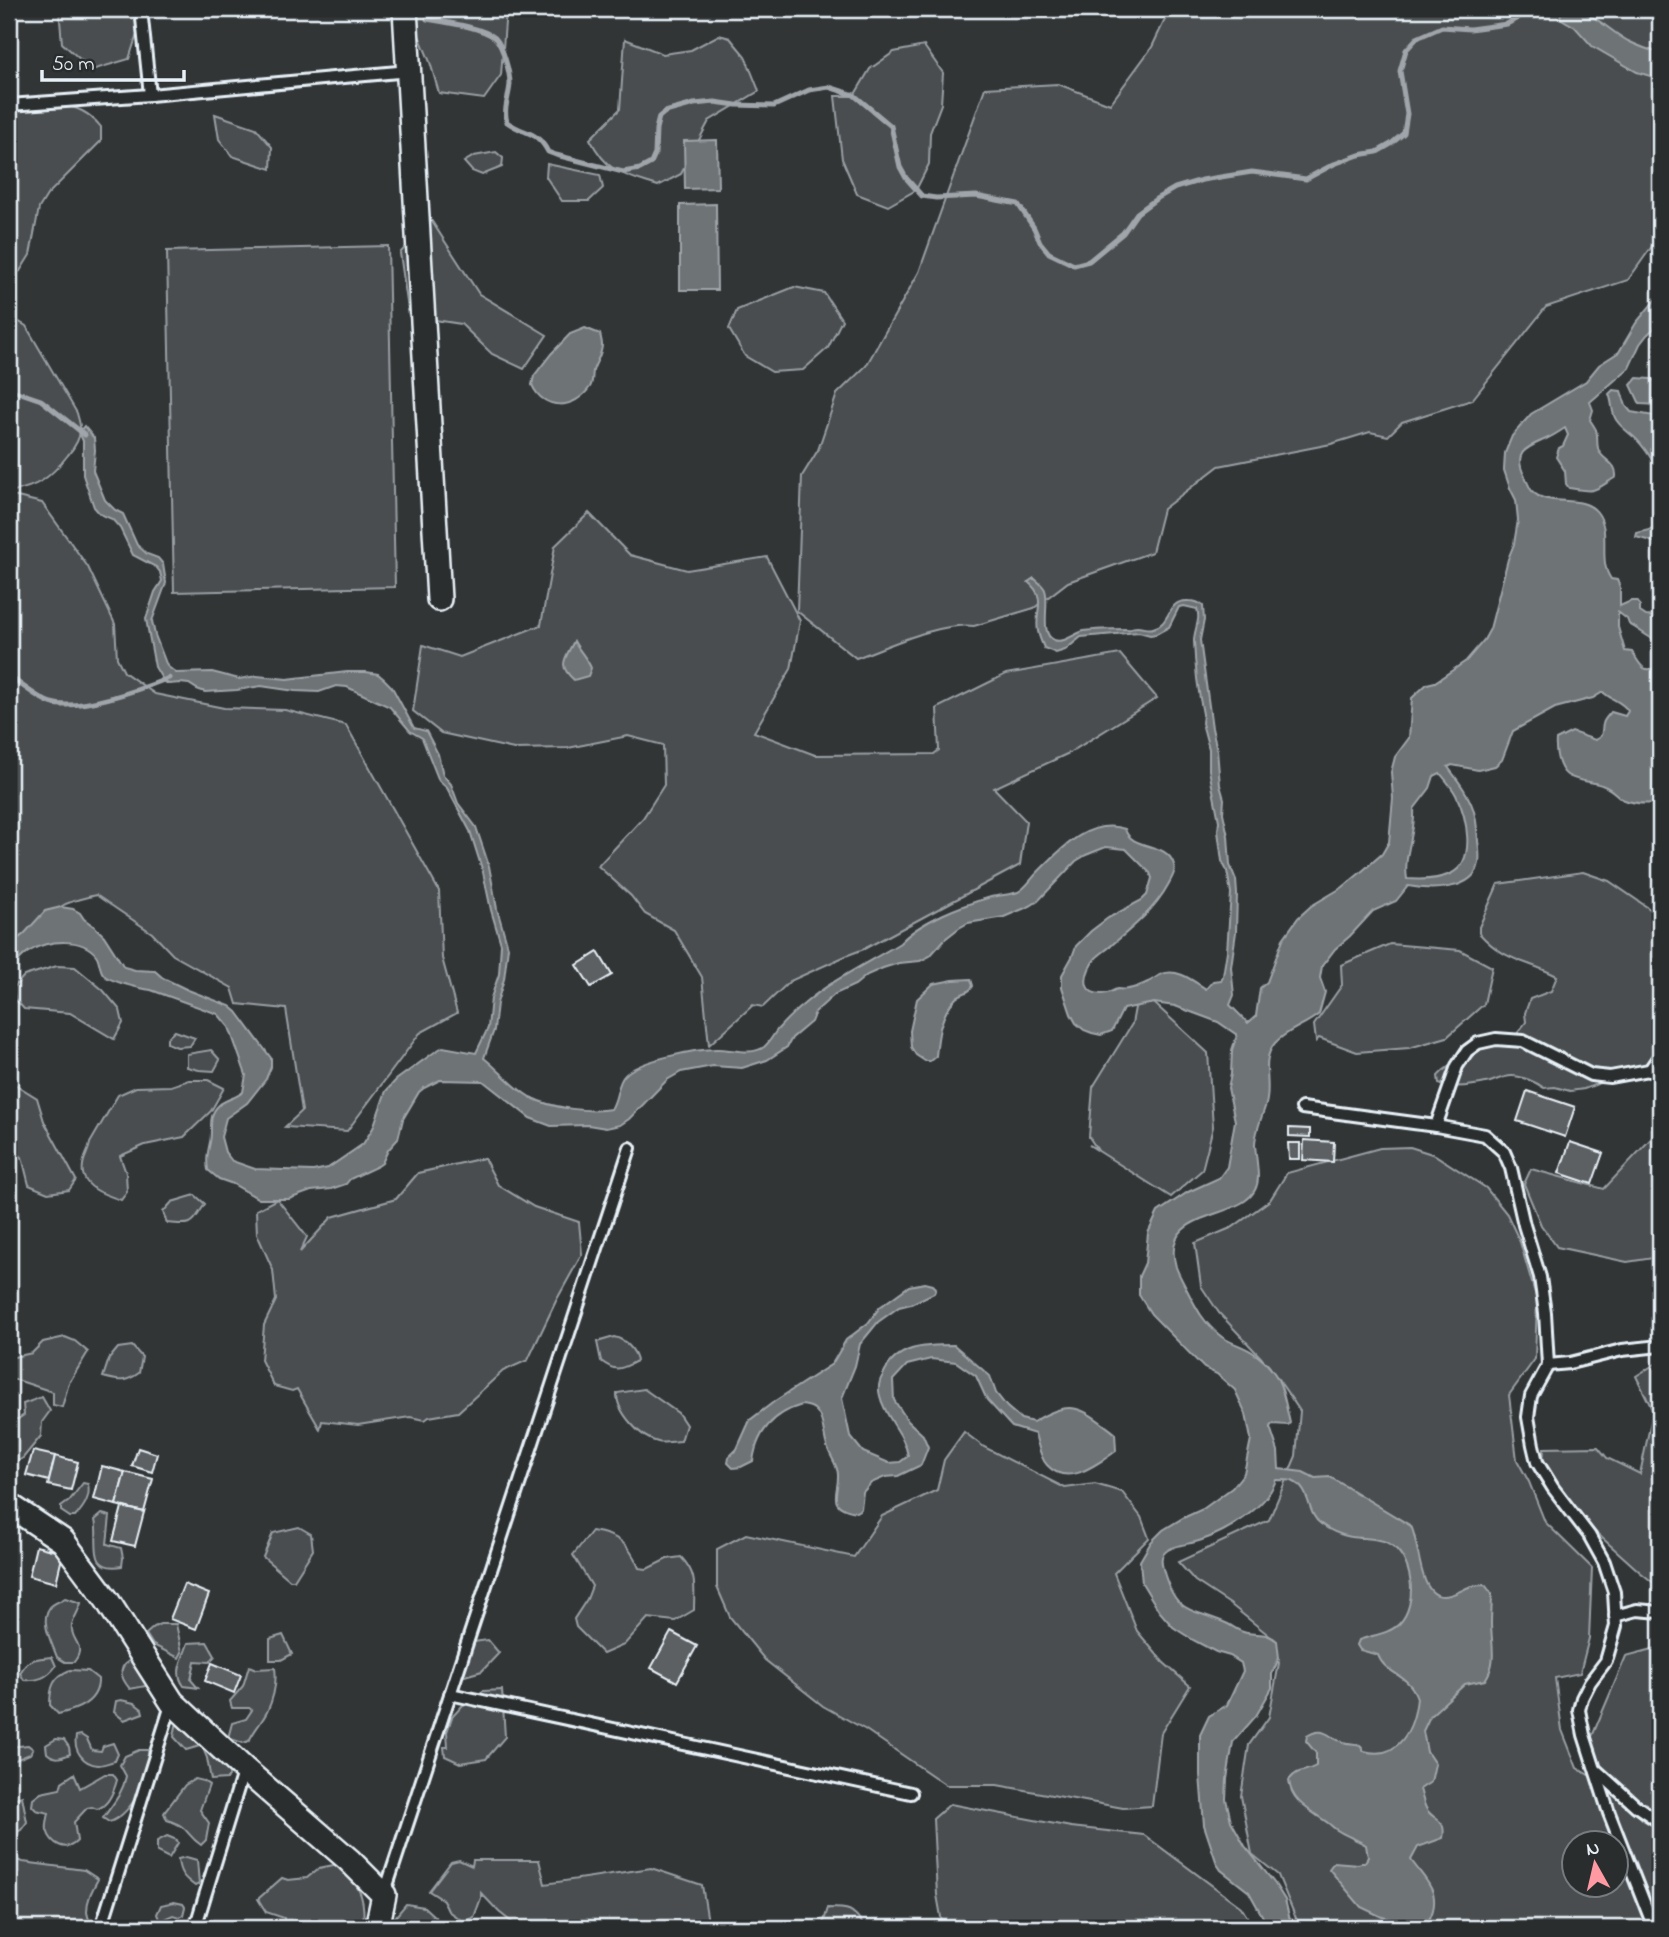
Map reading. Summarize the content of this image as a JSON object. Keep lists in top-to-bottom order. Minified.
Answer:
{"scale_bar":"50 m","north":"top"}
